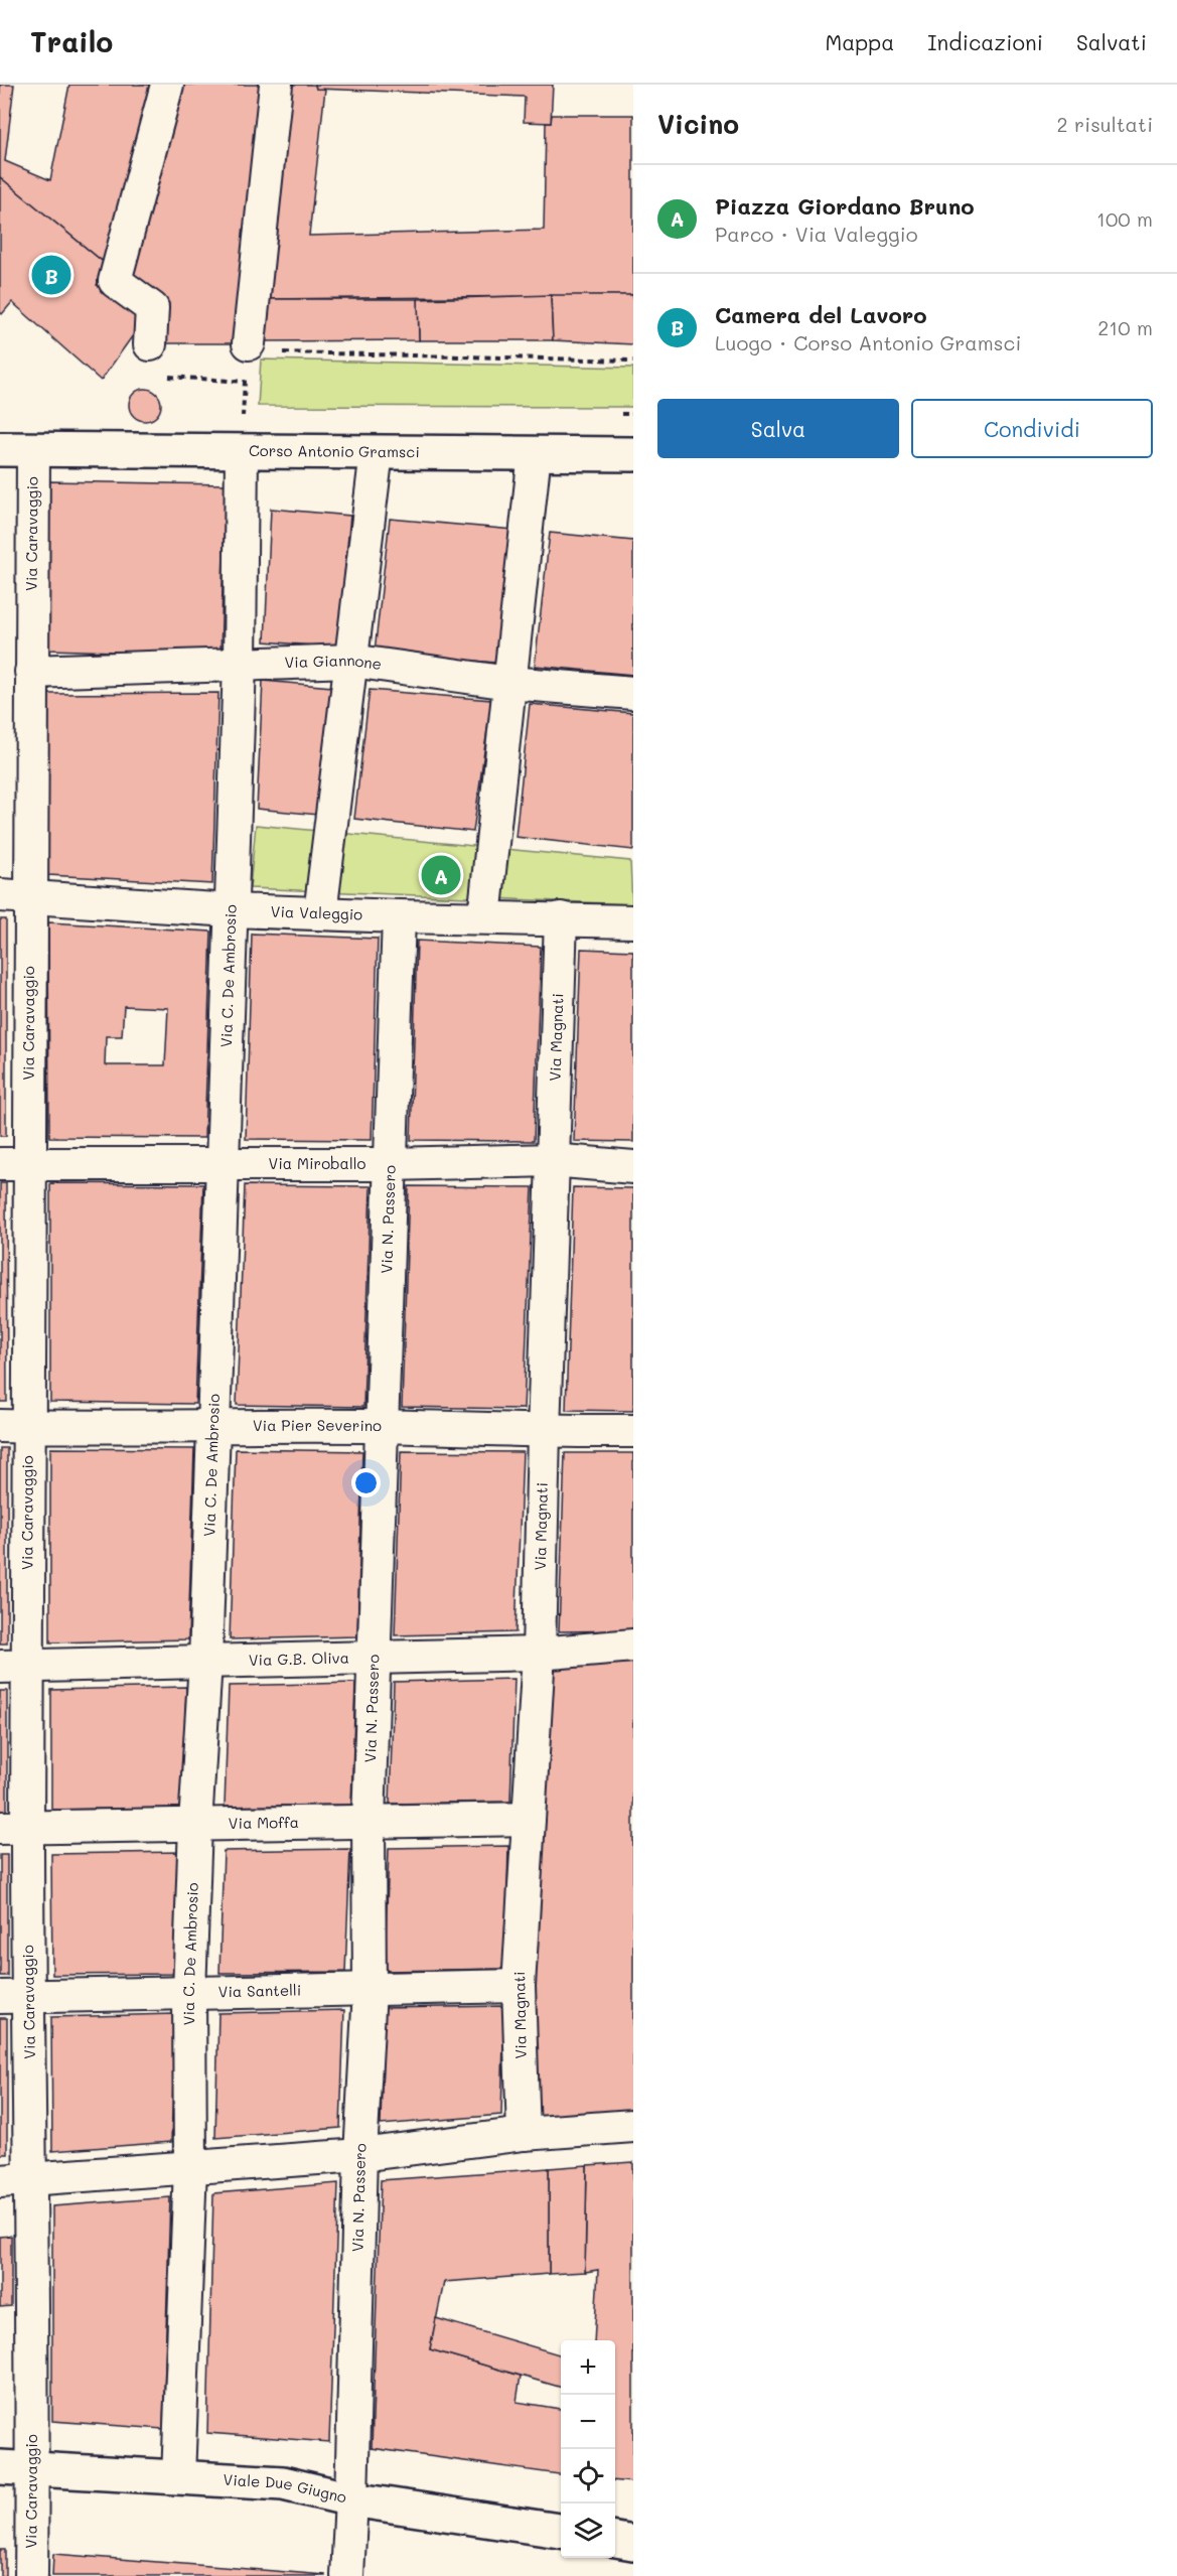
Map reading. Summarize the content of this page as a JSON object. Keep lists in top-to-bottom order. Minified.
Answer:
{"streets":{"street":["Corso Antonio Gramsci","Via Caravaggio","Via Giannone","Via Valeggio","Via C. De Ambrosio","Via Magnati","Via Miroballo","Via N. Passero","Via Pier Severino","Via G.B. Oliva","Via Moffa","Via Santelli","Viale Due Giugno"]},"crossings":[["Corso Antonio Gramsci","Via Caravaggio"],["Corso Antonio Gramsci","Via C. De Ambrosio"],["Via Caravaggio","Via Giannone"],["Via Caravaggio","Via Valeggio"],["Via Caravaggio","Via Miroballo"],["Via Caravaggio","Via Pier Severino"],["Via Caravaggio","Via G.B. Oliva"],["Via Caravaggio","Via Moffa"],["Via Caravaggio","Via Santelli"],["Via Caravaggio","Viale Due Giugno"],["Via Giannone","Via C. De Ambrosio"],["Via Valeggio","Via C. De Ambrosio"],["Via Valeggio","Via Magnati"],["Via Valeggio","Via N. Passero"],["Via C. De Ambrosio","Via Miroballo"],["Via C. De Ambrosio","Via Pier Severino"],["Via C. De Ambrosio","Via G.B. Oliva"],["Via C. De Ambrosio","Via Moffa"],["Via C. De Ambrosio","Via Santelli"],["Via C. De Ambrosio","Viale Due Giugno"],["Via Magnati","Via Miroballo"],["Via Magnati","Via Pier Severino"],["Via Magnati","Via G.B. Oliva"],["Via Magnati","Via Moffa"],["Via Magnati","Via Santelli"],["Via Miroballo","Via N. Passero"],["Via N. Passero","Via Pier Severino"],["Via N. Passero","Via G.B. Oliva"],["Via N. Passero","Via Moffa"],["Via N. Passero","Via Santelli"],["Via N. Passero","Viale Due Giugno"]],"page":{"header":"Trailo","nav":["Mappa","Indicazioni","Salvati"],"heading":["Vicino","2 risultati"],"list":[{"mark":"A","name":"Piazza Giordano Bruno","note":"Parco · Via Valeggio","value":"100 m"},{"mark":"B","name":"Camera del Lavoro","note":"Luogo · Corso Antonio Gramsci","value":"210 m"}],"pins":["B","A"],"buttons":["Salva","Condividi"],"map_buttons":["+","−"]}}
